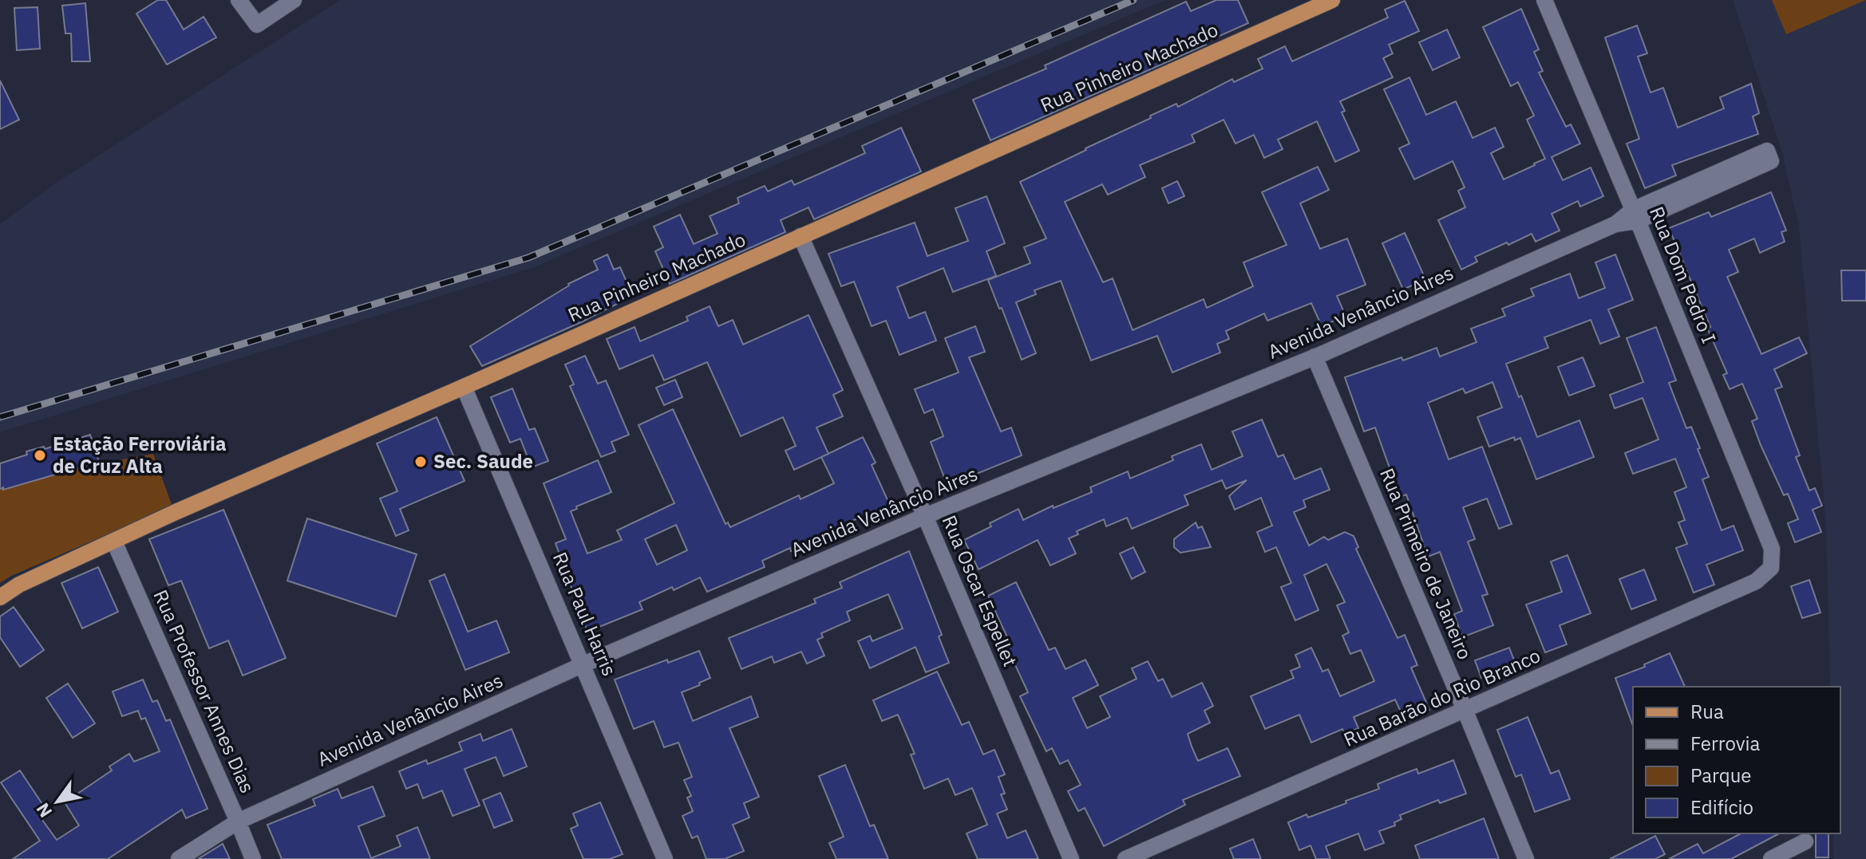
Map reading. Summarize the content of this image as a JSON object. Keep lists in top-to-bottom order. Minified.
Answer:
{"streets":{"main road":["Rua Pinheiro Machado"],"street":["Rua Dom Pedro I","Avenida Venâncio Aires","Rua Primeiro de Janeiro","Rua Oscar Espellet","Rua Paul Harris","Rua Professor Annes Dias","Rua Barão do Rio Branco"]},"crossings":[["Rua Pinheiro Machado","Rua Oscar Espellet"],["Rua Pinheiro Machado","Rua Paul Harris"],["Rua Pinheiro Machado","Rua Professor Annes Dias"],["Rua Dom Pedro I","Avenida Venâncio Aires"],["Rua Dom Pedro I","Rua Barão do Rio Branco"],["Avenida Venâncio Aires","Rua Primeiro de Janeiro"],["Avenida Venâncio Aires","Rua Oscar Espellet"],["Avenida Venâncio Aires","Rua Paul Harris"],["Avenida Venâncio Aires","Rua Professor Annes Dias"],["Rua Primeiro de Janeiro","Rua Barão do Rio Branco"]],"places":["Estação Ferroviária de Cruz Alta","Sec. Saude"],"legend":["Rua","Ferrovia","Parque","Edifício"],"north":"bottom left"}
